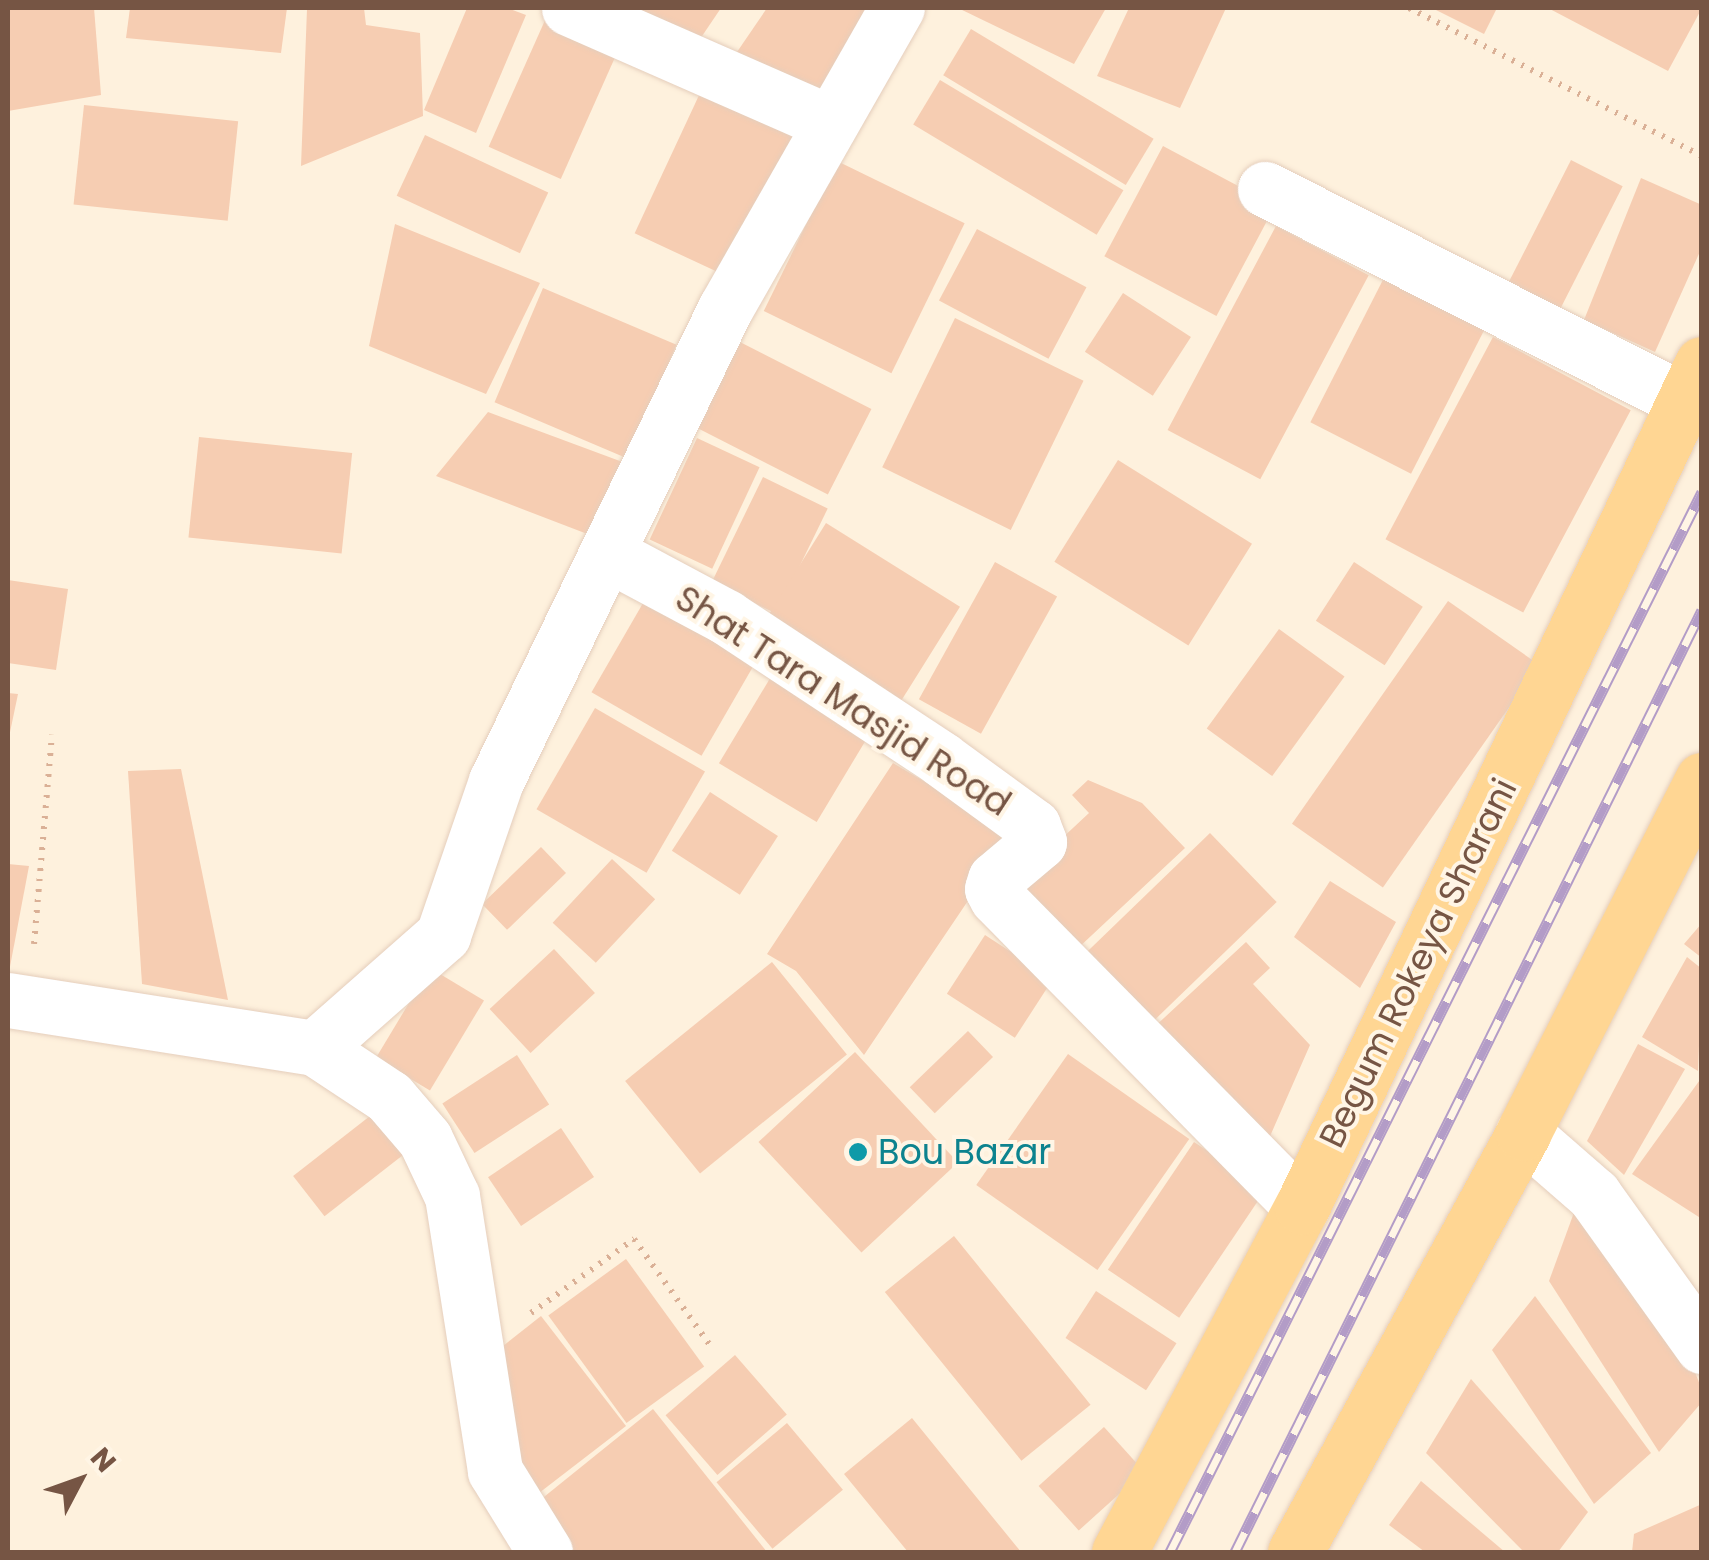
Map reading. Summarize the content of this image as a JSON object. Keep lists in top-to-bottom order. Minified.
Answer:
{"streets":{"main road":["Begum Rokeya Sharani"],"street":["Shat Tara Masjid Road"]},"crossings":[["Shat Tara Masjid Road","Begum Rokeya Sharani"]],"places":["Bou Bazar"],"north":"top right"}
